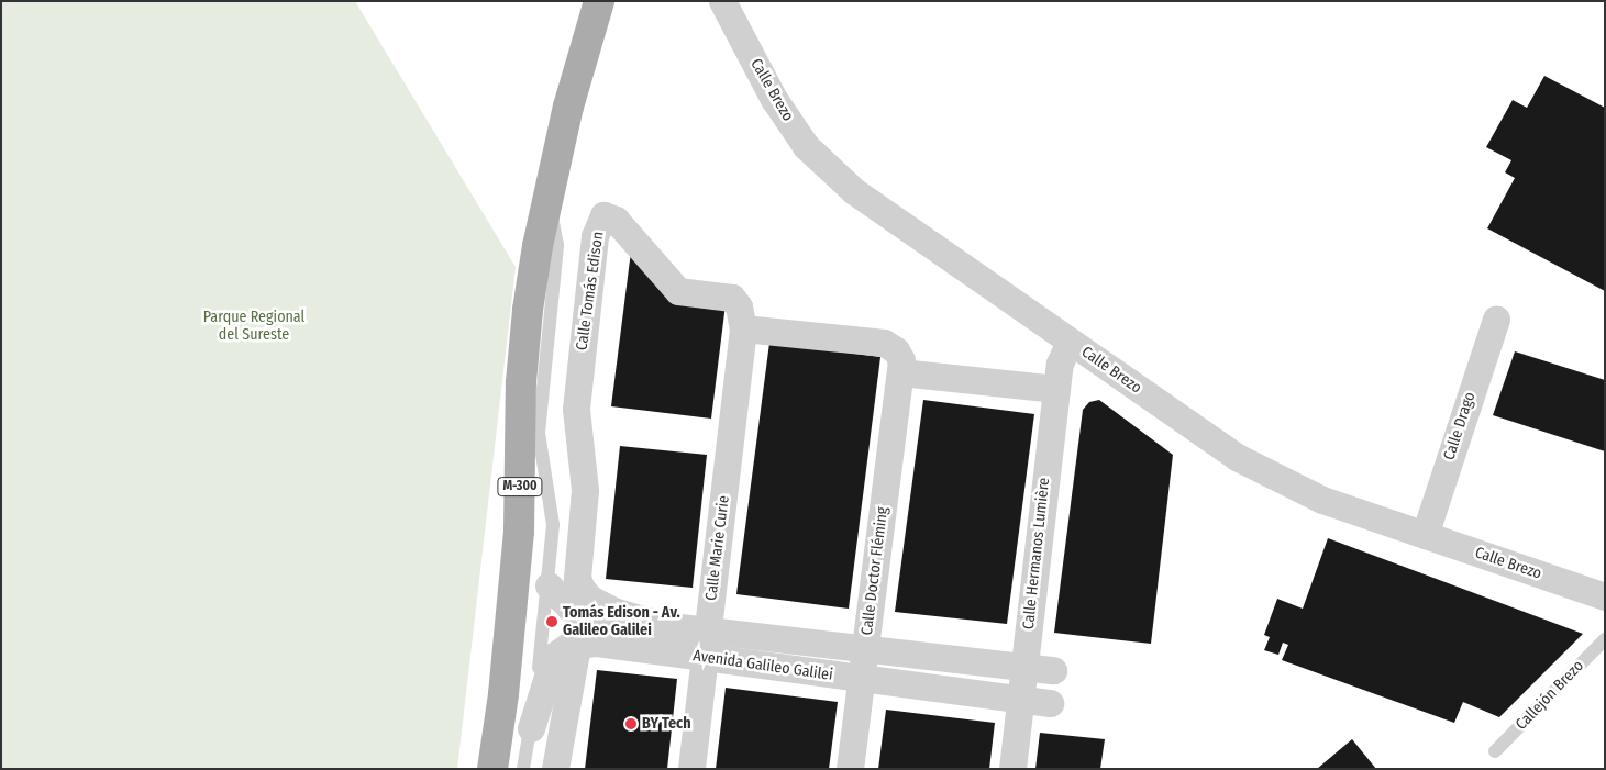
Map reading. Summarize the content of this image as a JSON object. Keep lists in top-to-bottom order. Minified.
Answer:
{"streets":{"main road":["M-300"],"street":["Calle Brezo","Calle Tomás Edison","Calle Drago","Calle Marie Curie","Calle Hermanos Lumière","Calle Doctor Fléming","Avenida Galileo Galilei"],"lane":["Callejón Brezo"]},"crossings":[["Calle Brezo","Calle Drago"],["Calle Brezo","Calle Hermanos Lumière"],["Calle Tomás Edison","Calle Marie Curie"],["Calle Tomás Edison","Avenida Galileo Galilei"],["Calle Marie Curie","Avenida Galileo Galilei"],["Calle Hermanos Lumière","Avenida Galileo Galilei"],["Calle Doctor Fléming","Avenida Galileo Galilei"]],"parks":["Parque Regional del Sureste"],"places":["Tomás Edison - Av. Galileo Galilei","BY Tech"]}
